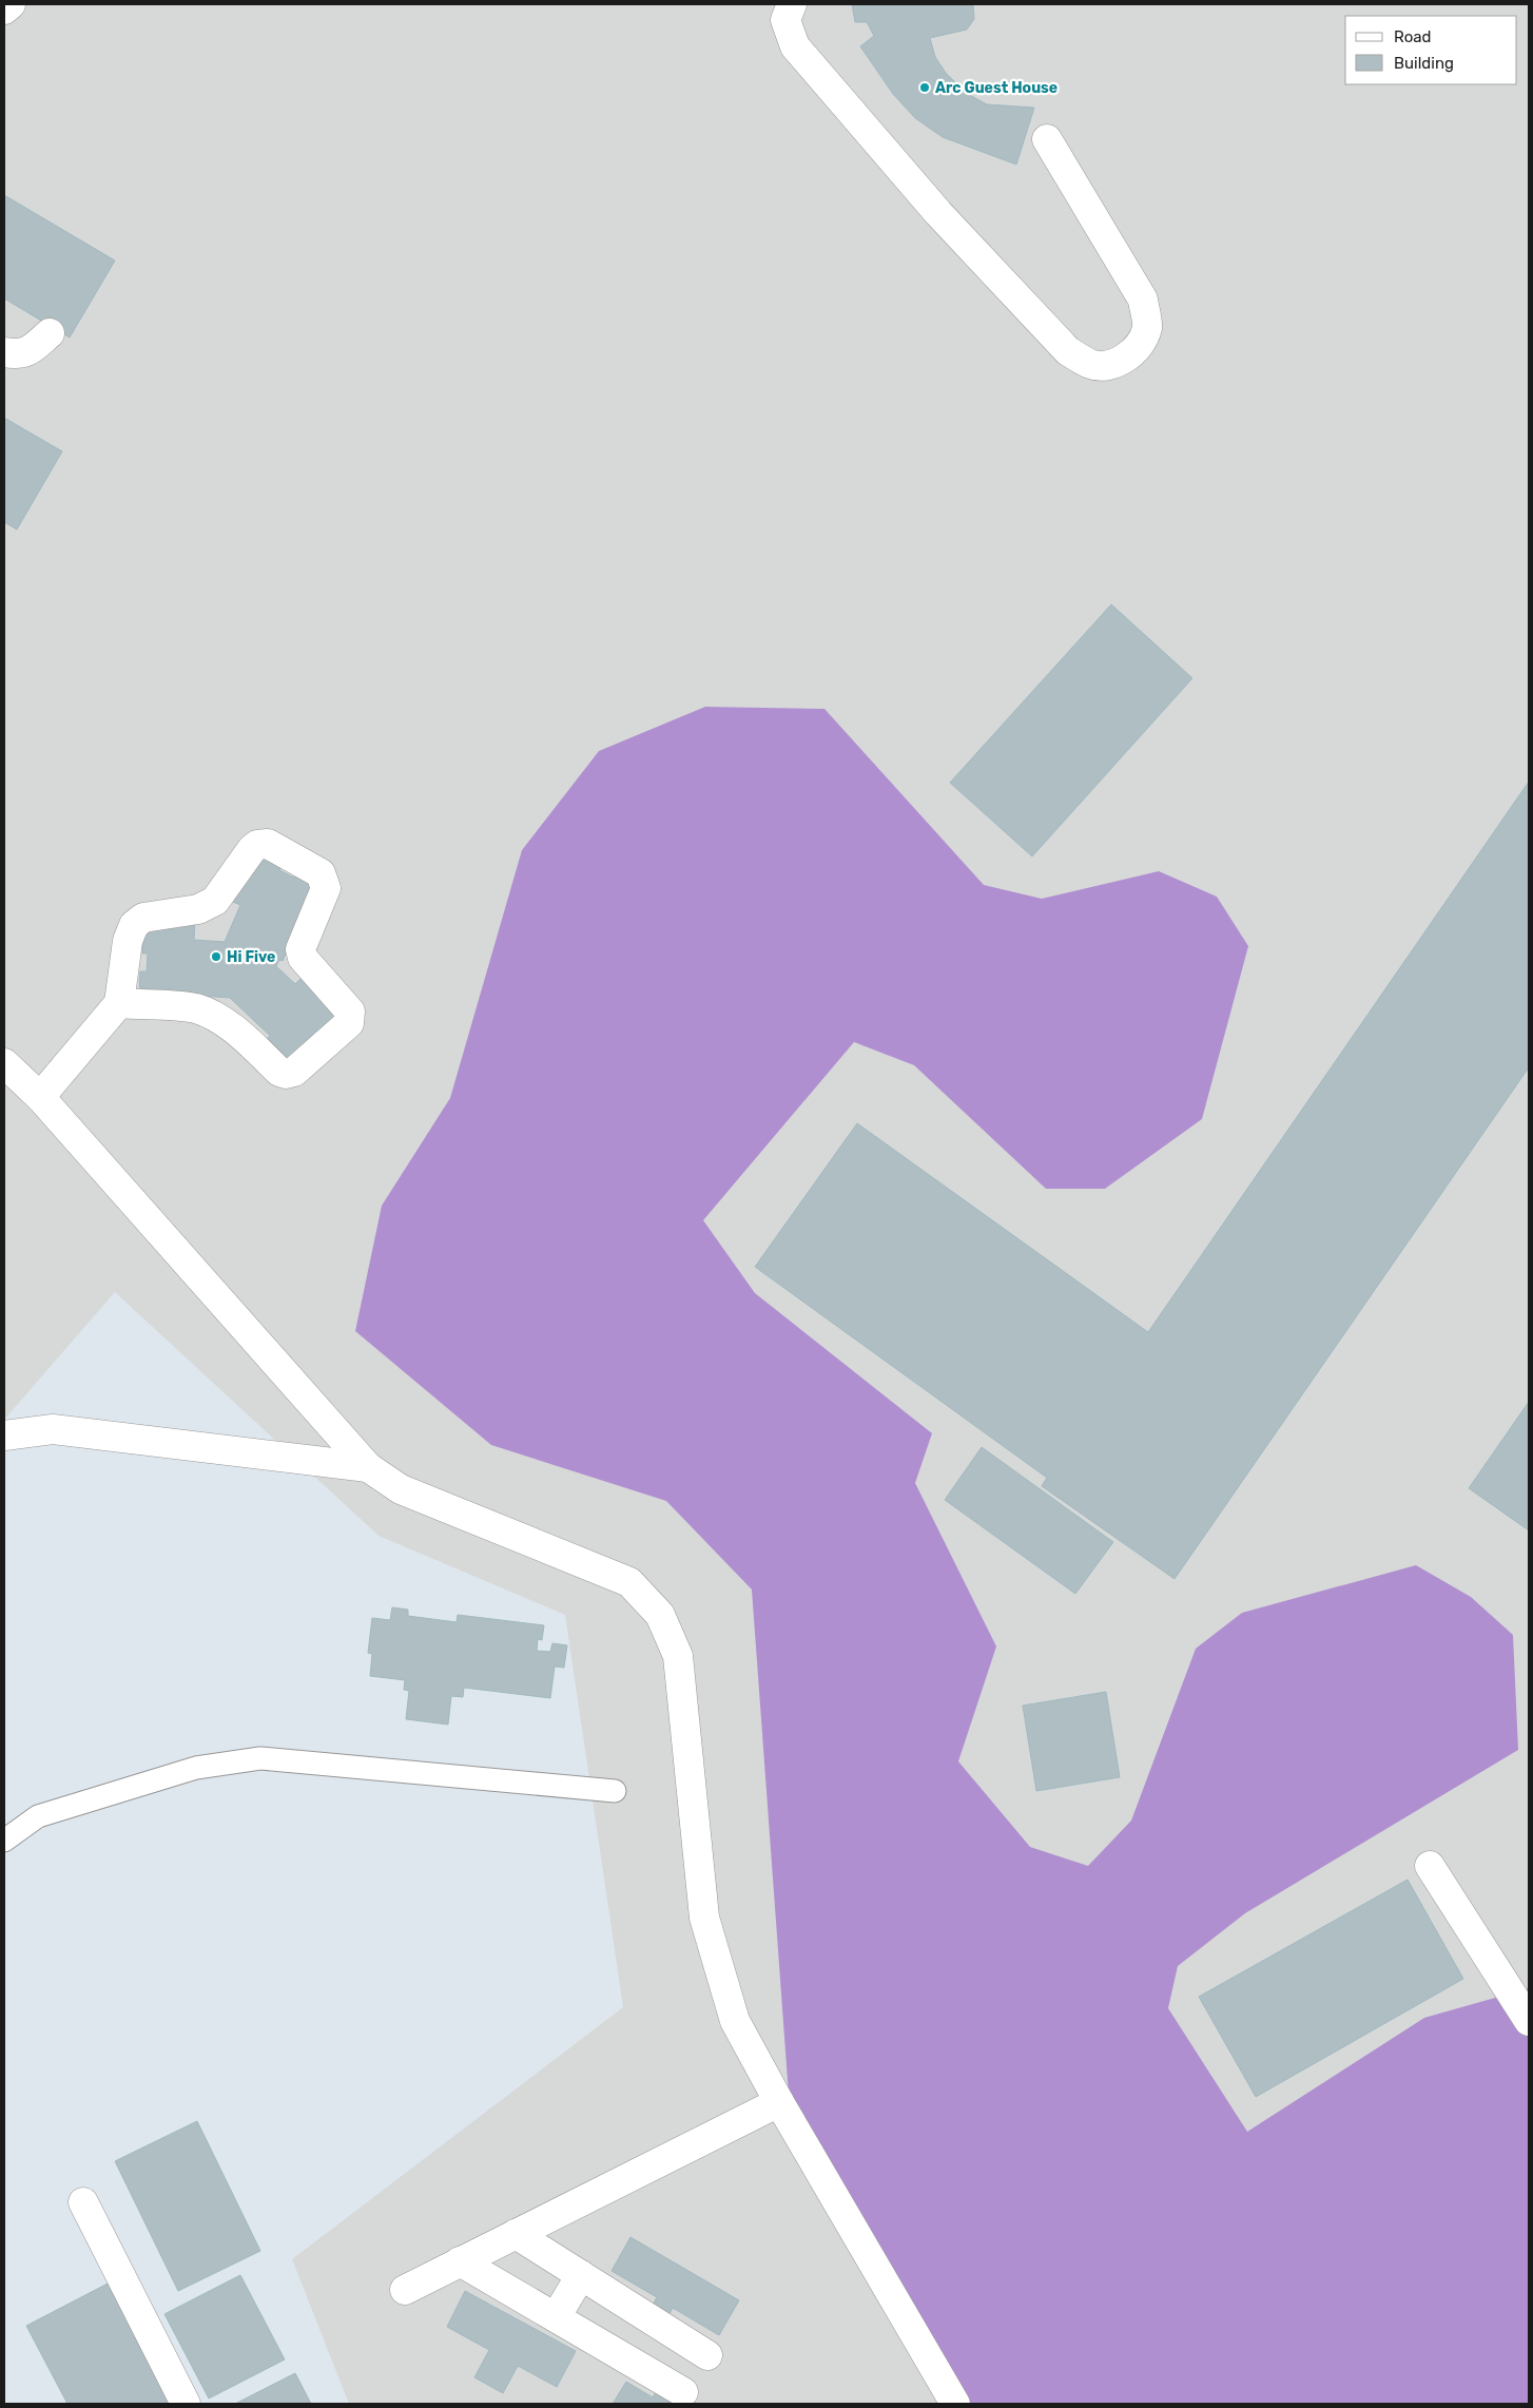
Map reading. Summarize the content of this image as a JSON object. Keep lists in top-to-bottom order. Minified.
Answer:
{"places":["Arc Guest House","Hi Five"],"legend":["Road","Building"]}
